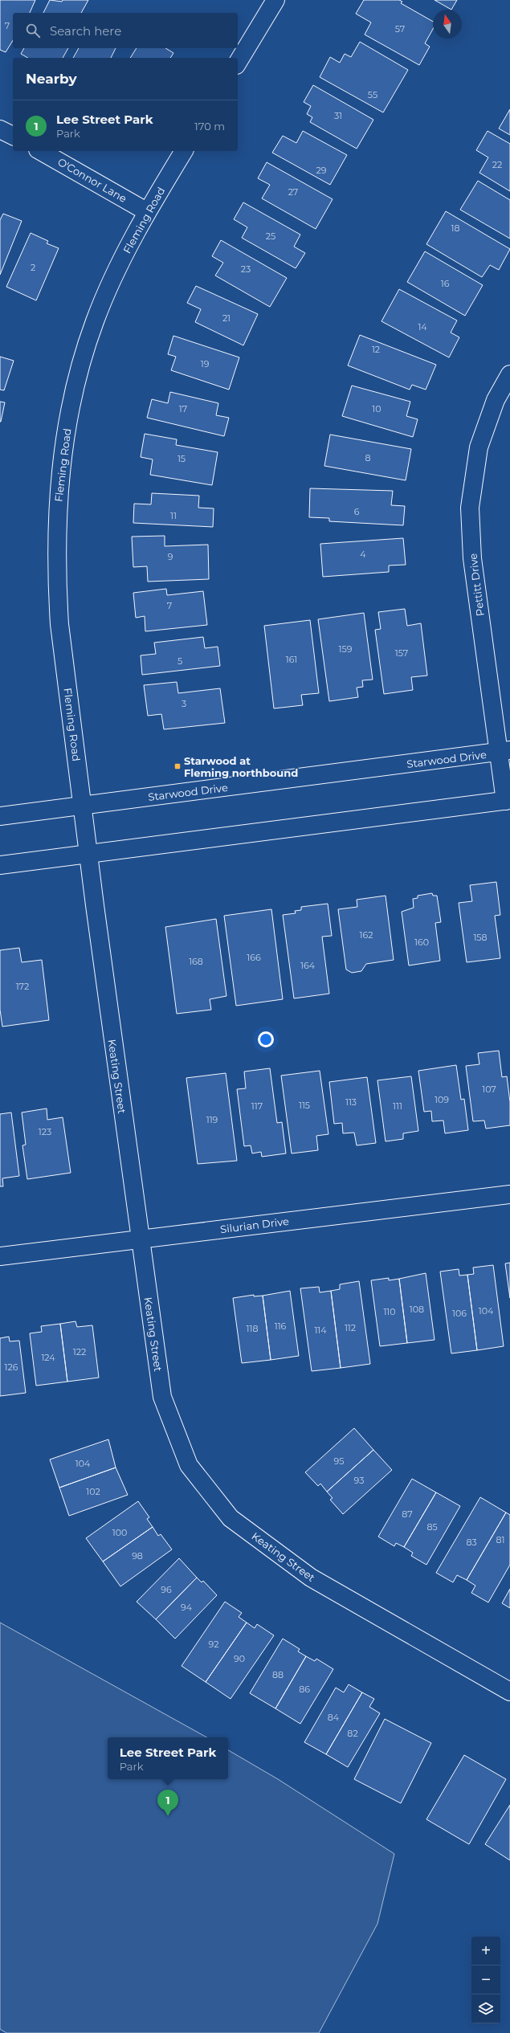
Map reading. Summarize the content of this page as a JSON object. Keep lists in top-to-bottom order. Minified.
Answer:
{"streets":{"street":["O'Connor Lane","Fleming Road","Pettitt Drive","Starwood Drive","Keating Street","Silurian Drive"]},"crossings":[["O'Connor Lane","Fleming Road"],["Fleming Road","Starwood Drive"],["Fleming Road","Keating Street"],["Pettitt Drive","Starwood Drive"],["Starwood Drive","Keating Street"],["Keating Street","Silurian Drive"]],"places":{"transit":["Starwood at Fleming northbound"]},"house_numbers":["7","57","55","31","22","29","27","18","25","2","23","16","21","14","12","19","17","10","8","15","6","11","4","9","7","159","157","161","5","3","162","158","160","166","168","164","172","107","109","113","115","117","111","119","123","108","104","110","106","116","112","118","114","122","124","126","95","104","93","102","87","85","100","81","83","98","96","94","92","90","88","86","84","82"],"north":"top","page":{"search":"Search here","heading":"Nearby","list":[{"mark":"1","name":"Lee Street Park","note":"Park","value":"170 m"}],"popup":["Lee Street Park","Park"],"pins":"1","map_buttons":["+","−"]}}
